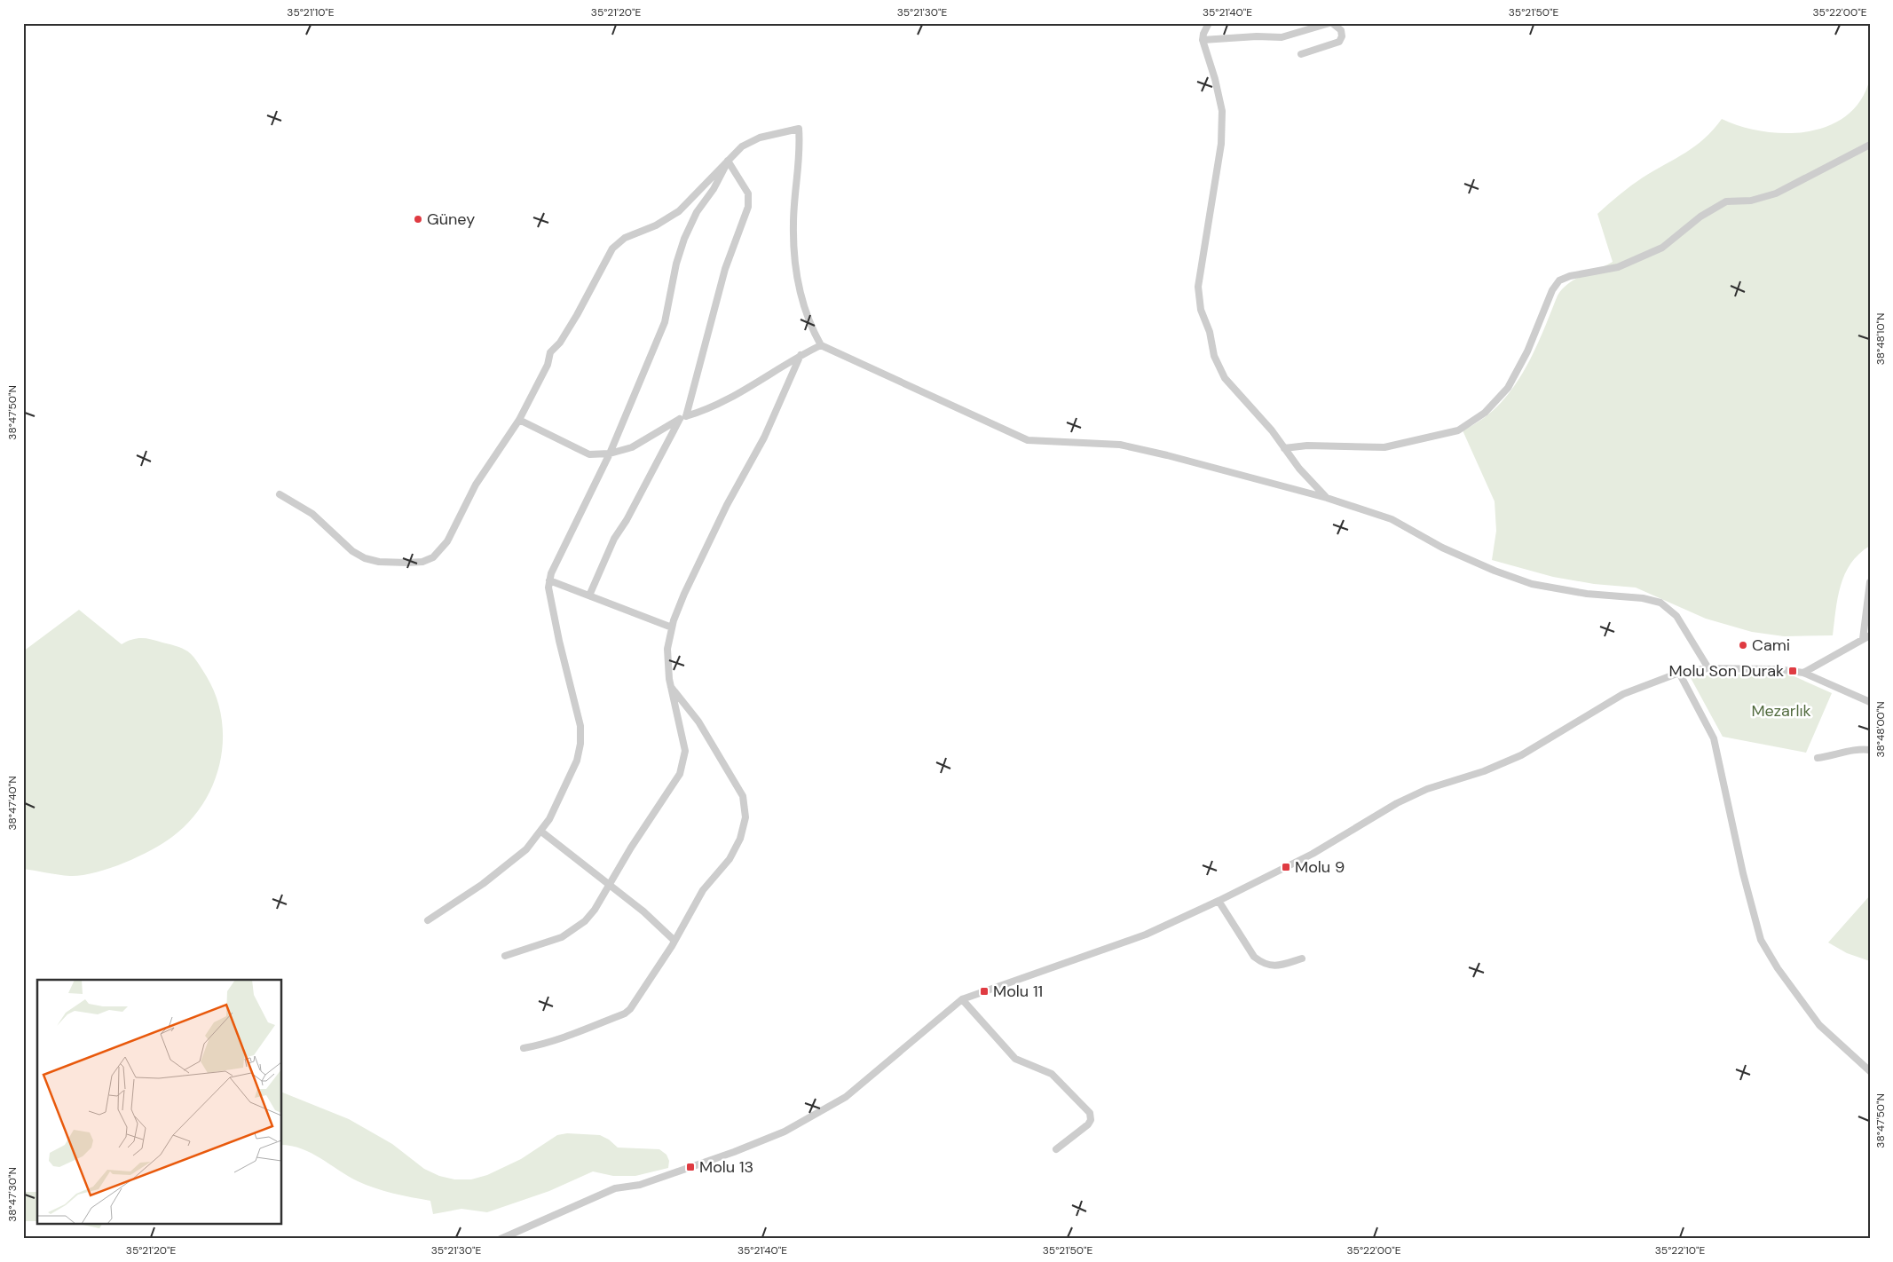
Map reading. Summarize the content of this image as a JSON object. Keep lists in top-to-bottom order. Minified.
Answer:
{"parks":["Mezarlık"],"places":{"other":["Güney","Cami"],"transit":["Molu Son Durak","Molu 9","Molu 11","Molu 13"]},"coordinates":["35°21'10\"E","35°21'20\"E","35°21'30\"E","35°21'40\"E","35°21'50\"E","35°22'00\"E","38°48'10\"N","38°47'50\"N","38°48'00\"N","38°47'40\"N","38°47'30\"N","35°22'10\"E"]}
